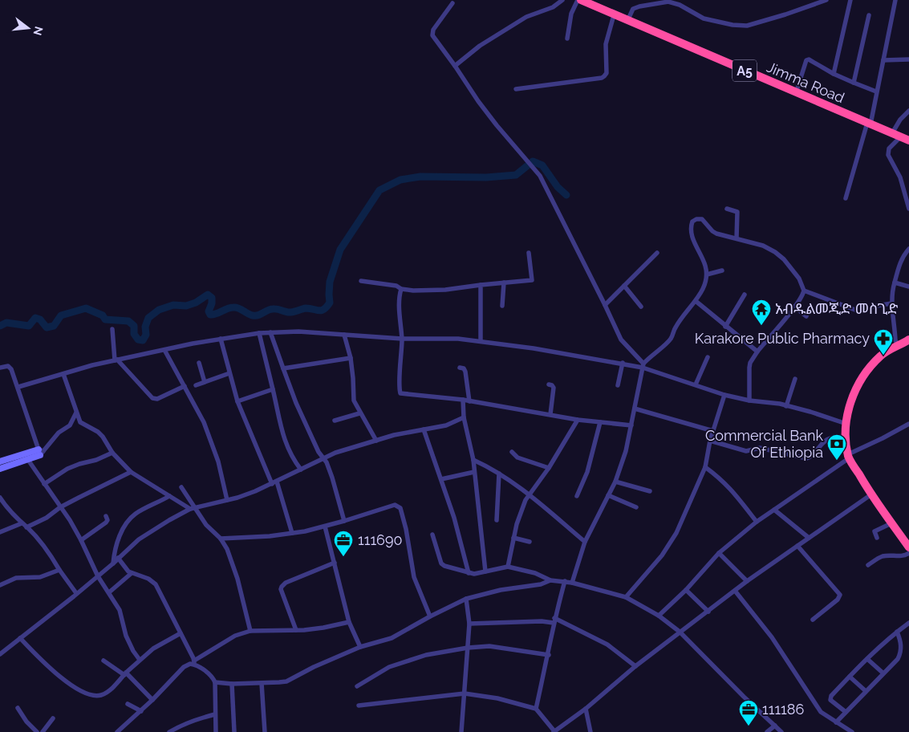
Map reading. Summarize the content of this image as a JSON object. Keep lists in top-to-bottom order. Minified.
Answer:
{"streets":{"highway":["A5","Jimma Road"]},"places":{"temple":["አብዱልመጂድ መስጊድ"],"pharmacy":["Karakore Public Pharmacy"],"bank":["Commercial Bank Of Ethiopia"],"office":["111690","111186"]},"north":"right"}
